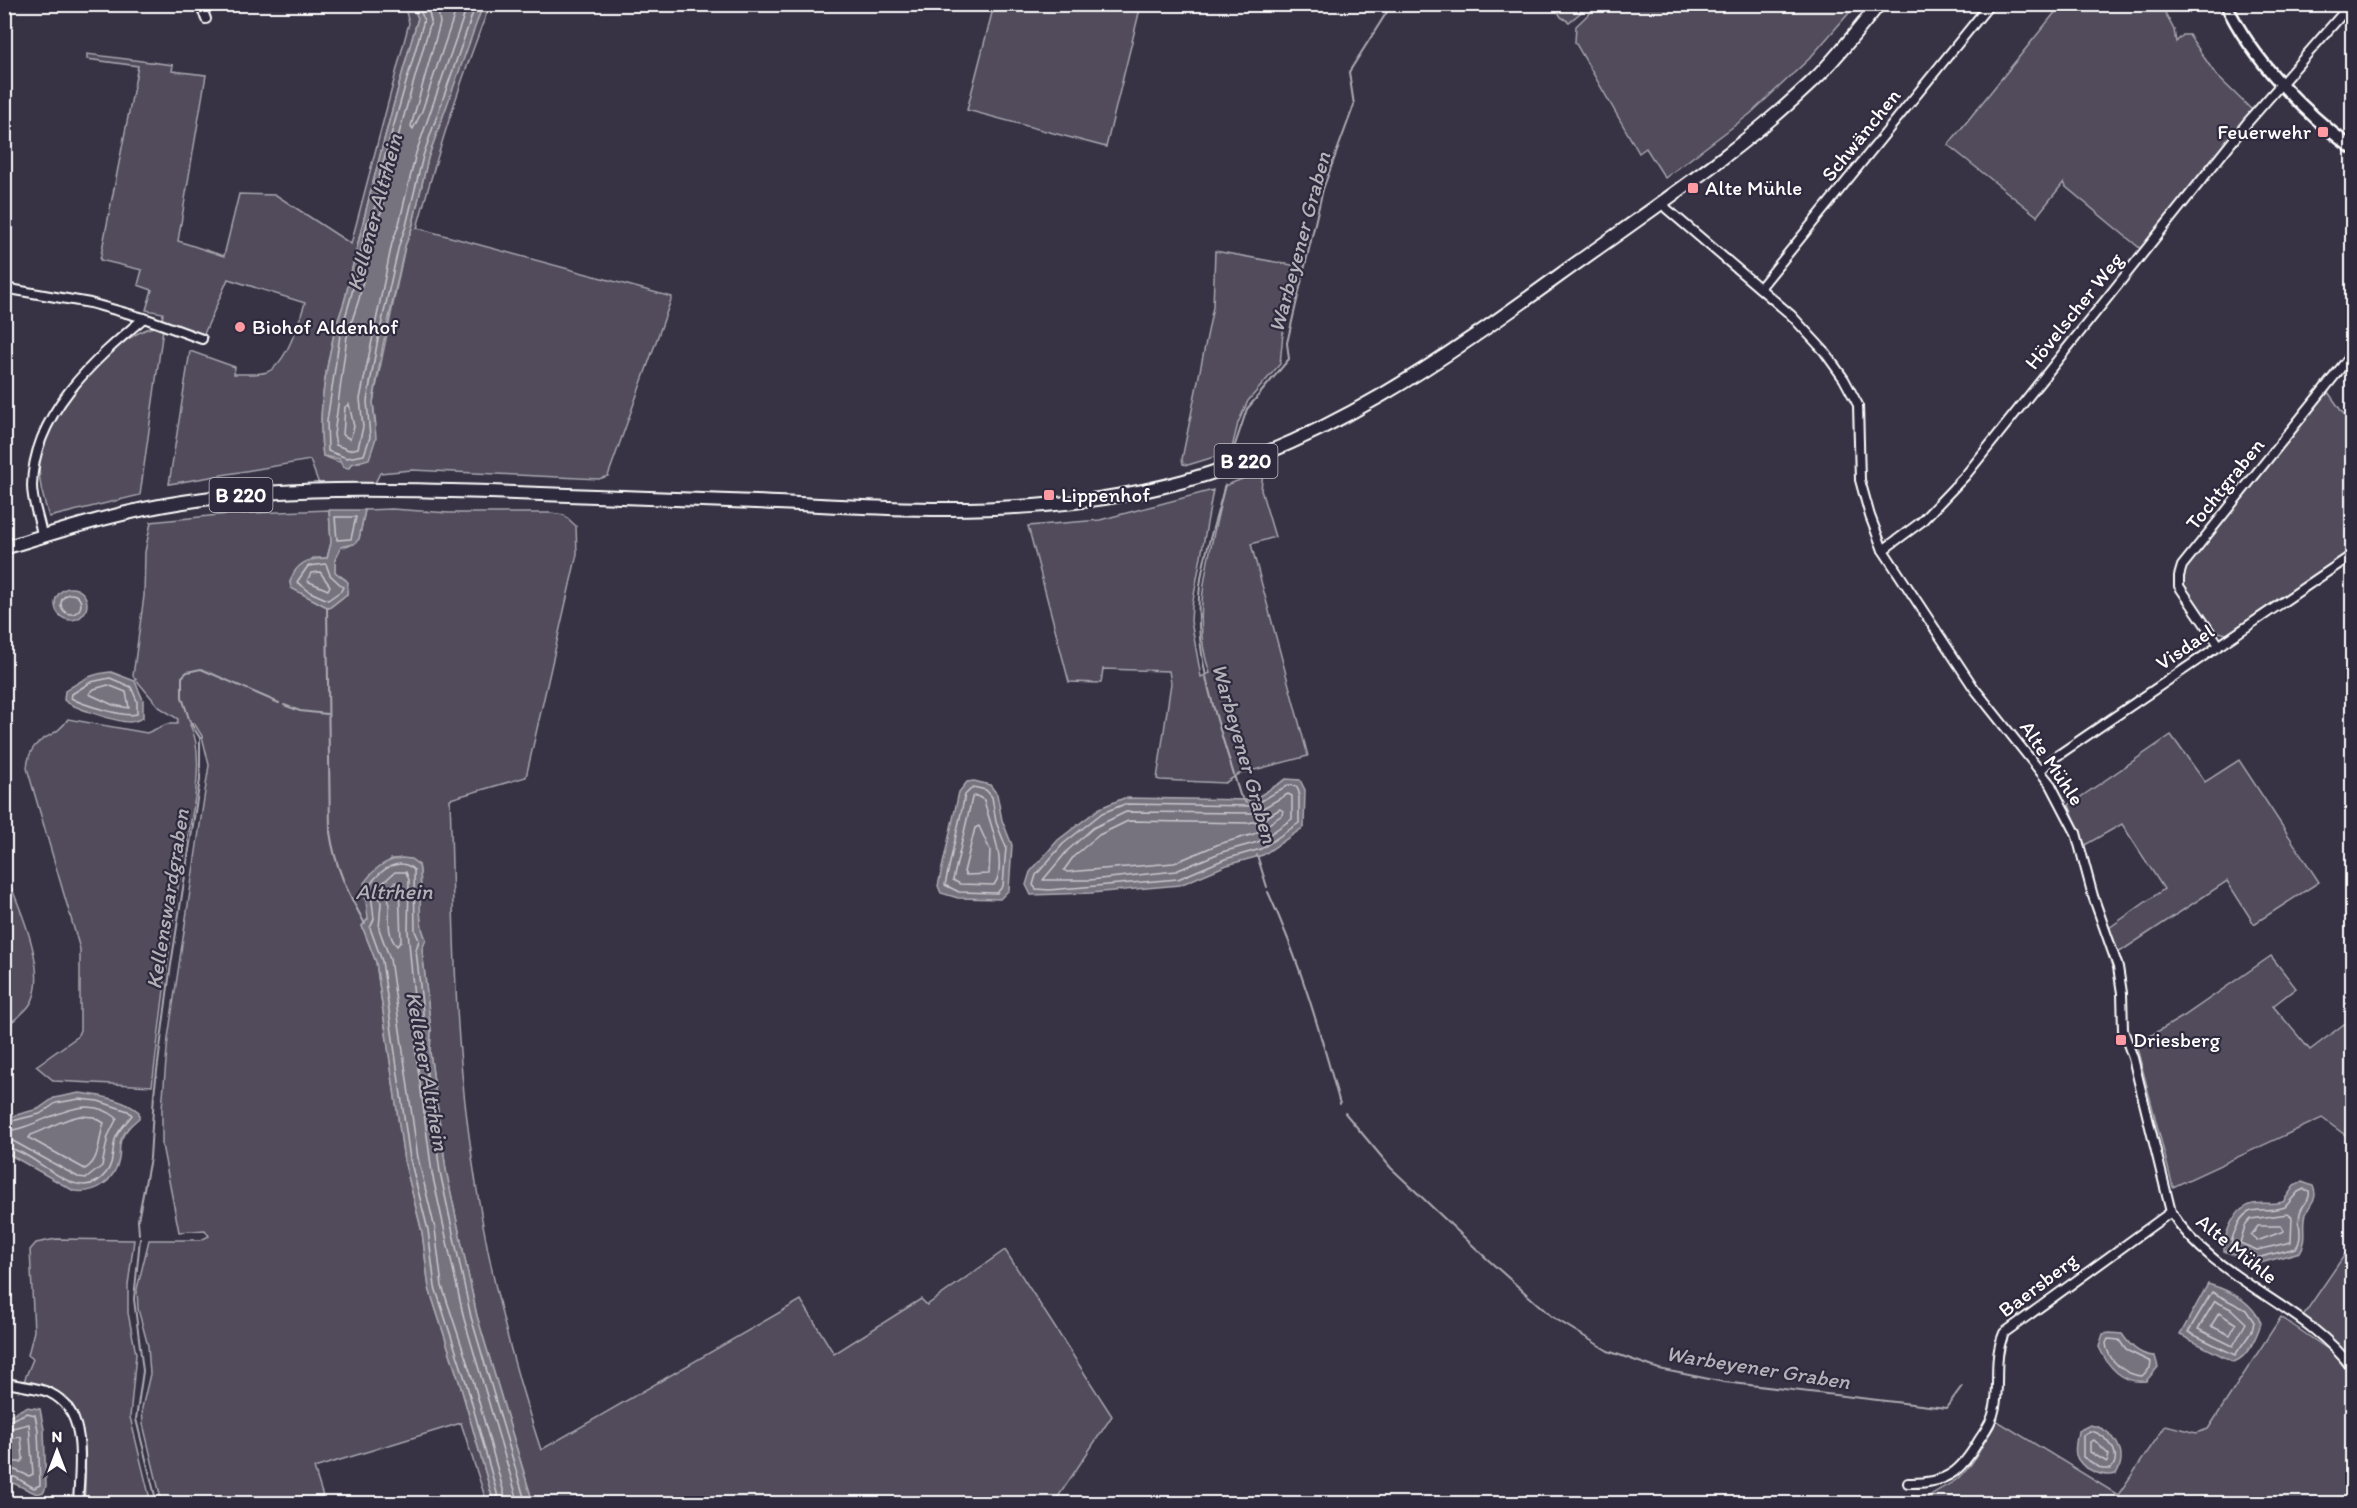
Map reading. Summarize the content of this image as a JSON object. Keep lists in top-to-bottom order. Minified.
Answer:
{"streets":{"main road":["B 220"],"street":["Schwänchen","Hövelscher Weg","Tochtgraben","Visdael","Alte Mühle","Baersberg"]},"crossings":[["Schwänchen","Alte Mühle"],["Hövelscher Weg","Alte Mühle"],["B 220","Alte Mühle"],["Tochtgraben","Visdael"],["Visdael","Alte Mühle"],["Alte Mühle","Baersberg"]],"water":["Kellener Altrhein","Warbeyener Graben","Altrhein","Kellenswardgraben"],"places":{"transit":["Feuerwehr","Alte Mühle","Lippenhof","Driesberg"],"other":["Biohof Aldenhof"]},"north":"top"}
